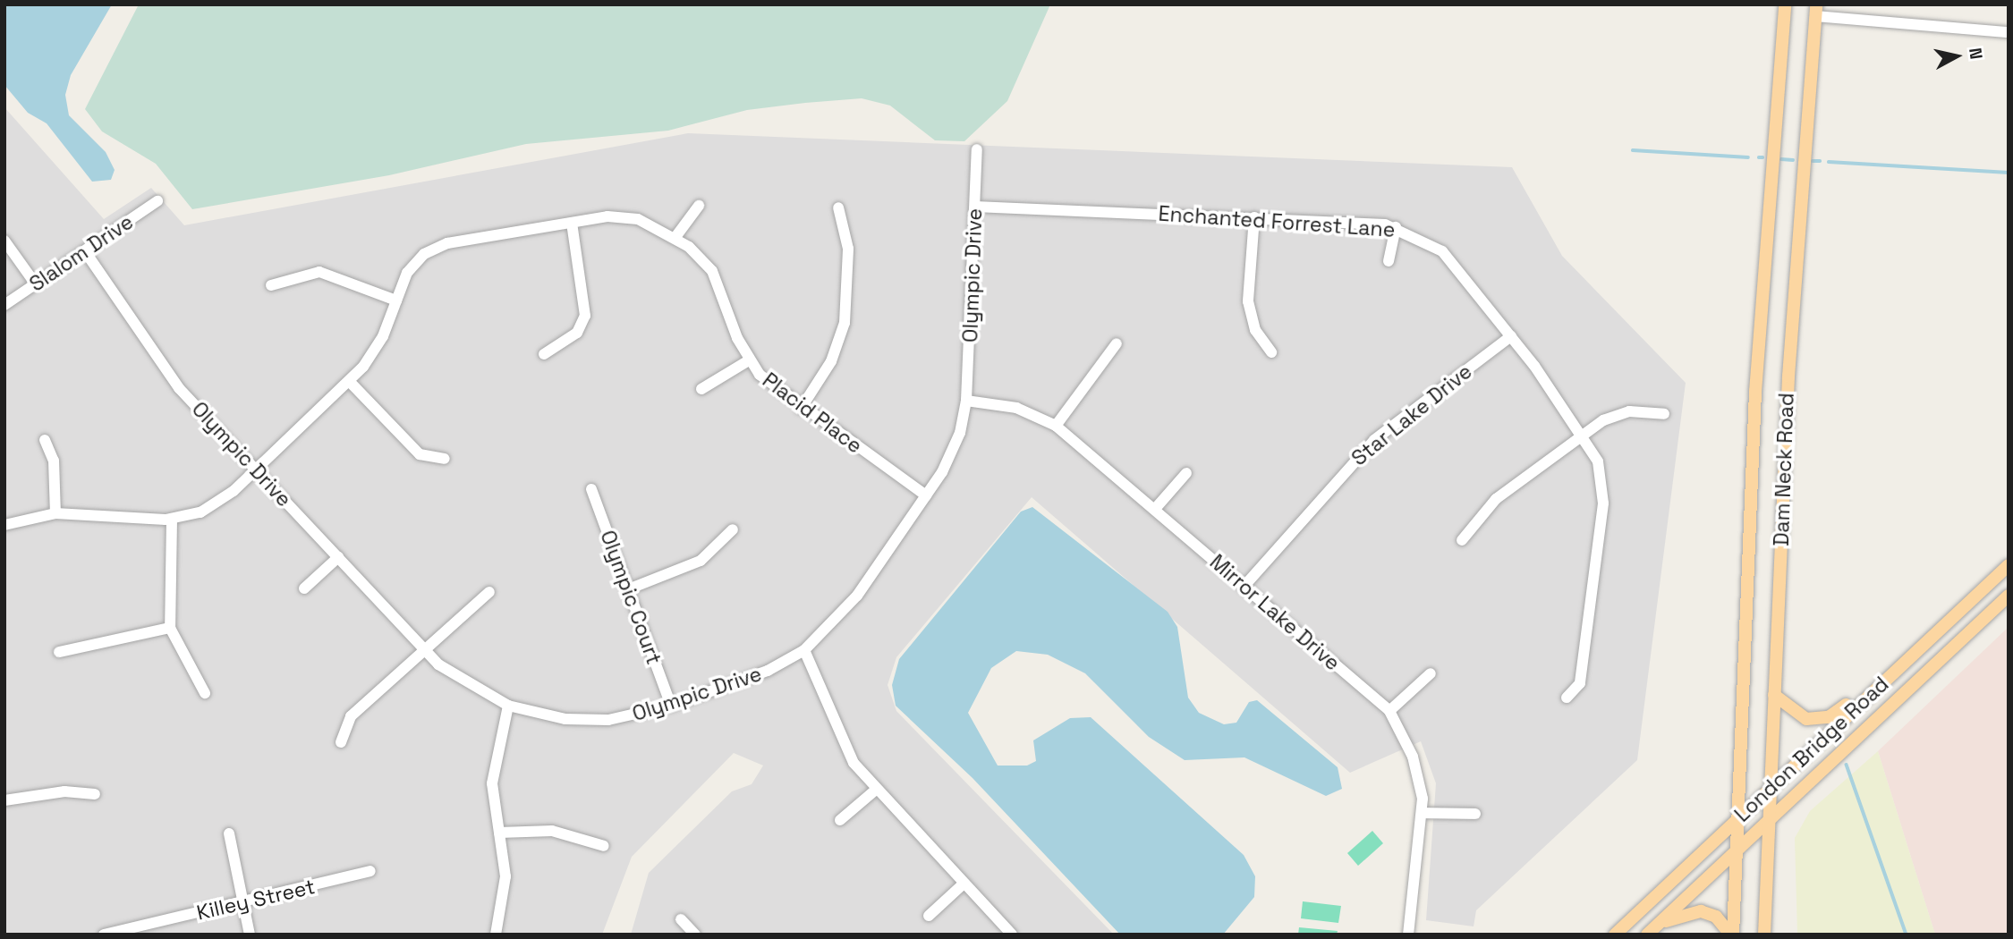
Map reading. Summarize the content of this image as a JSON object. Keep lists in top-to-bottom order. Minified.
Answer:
{"streets":{"main road":["Dam Neck Road","London Bridge Road"],"street":["Enchanted Forrest Lane","Slalom Drive","Olympic Drive","Placid Place","Star Lake Drive","Olympic Court","Mirror Lake Drive","Killey Street"]},"crossings":[["Enchanted Forrest Lane","Olympic Drive"],["Enchanted Forrest Lane","Star Lake Drive"],["Slalom Drive","Olympic Drive"],["Olympic Drive","Placid Place"],["Olympic Drive","Olympic Court"],["Olympic Drive","Mirror Lake Drive"],["Star Lake Drive","Mirror Lake Drive"],["Dam Neck Road","London Bridge Road"]],"north":"right"}
